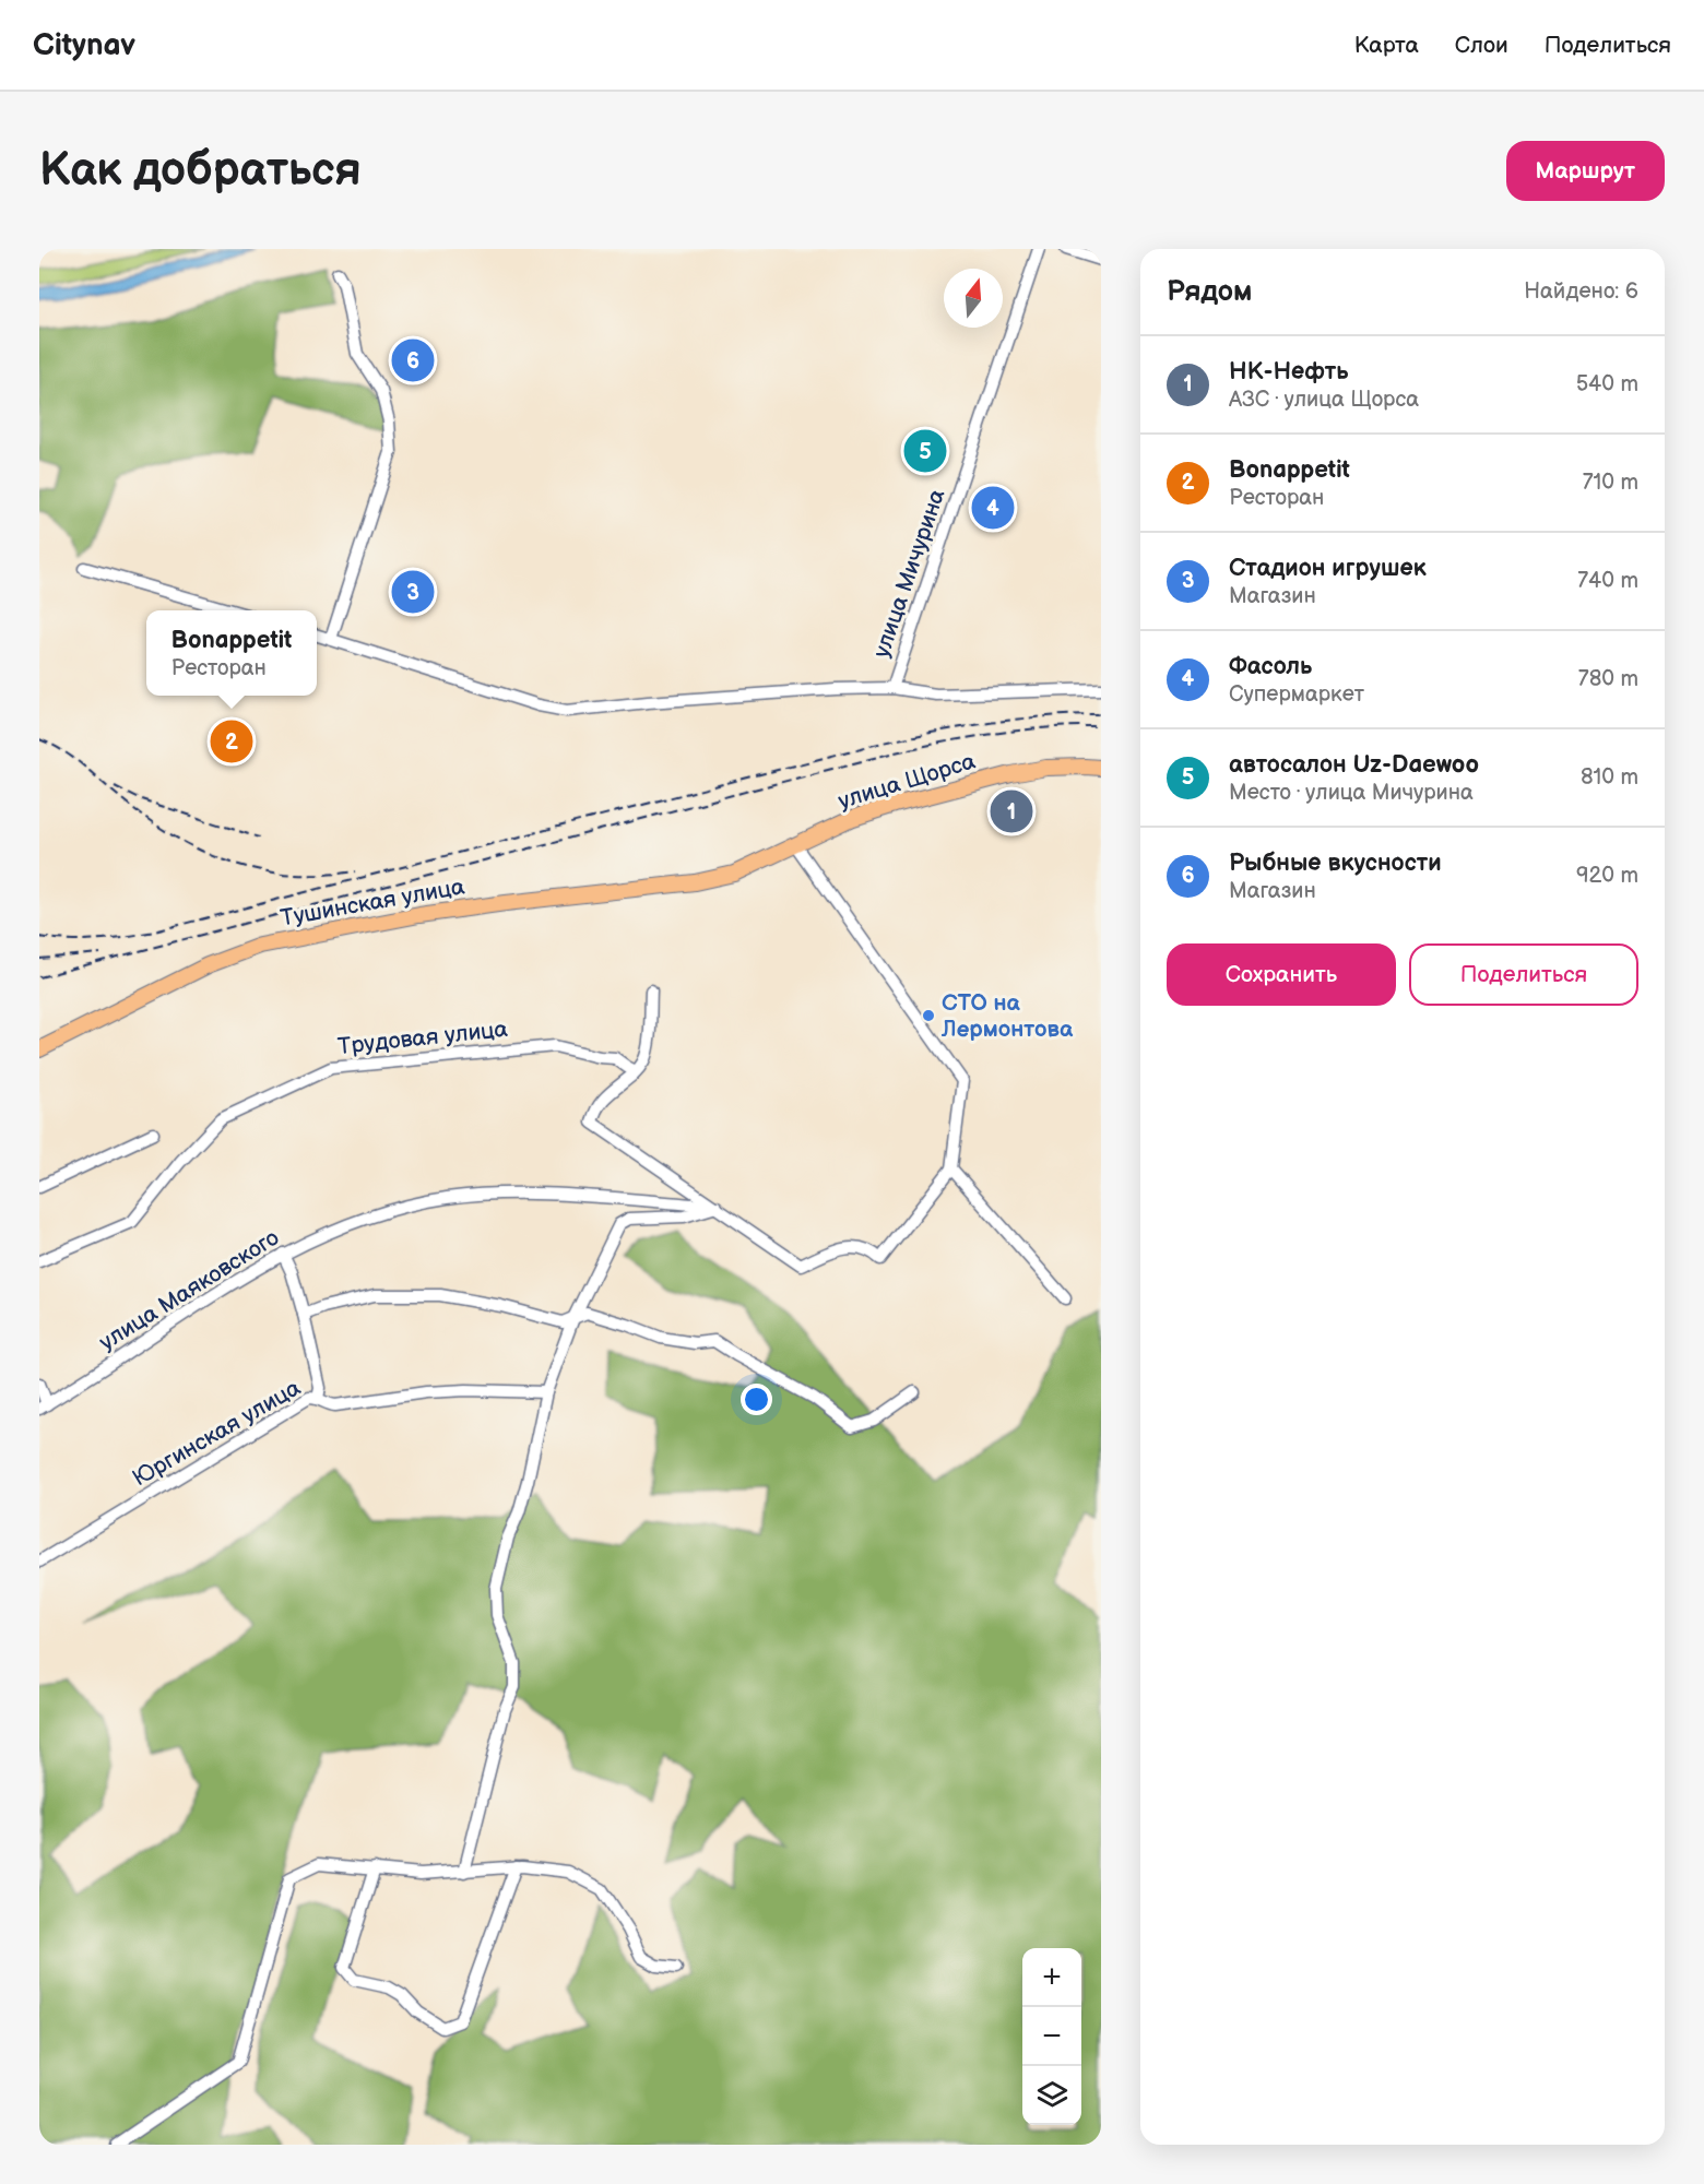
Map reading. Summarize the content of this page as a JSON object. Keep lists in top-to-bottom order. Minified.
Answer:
{"streets":{"main road":["улица Щорса","Тушинская улица"],"street":["улица Мичурина","Трудовая улица","улица Маяковского","Юргинская улица"]},"crossings":[["улица Щорса","Тушинская улица"]],"places":["СТО на Лермонтова"],"north":"top","page":{"header":"Citynav","nav":["Карта","Слои","Поделиться"],"buttons":["Маршрут",["Сохранить","Поделиться"]],"title":"Как добраться","heading":["Рядом","Найдено: 6"],"list":[{"mark":"1","name":"НК-Нефть","note":"АЗС · улица Щорса","value":"540 m"},{"mark":"2","name":"Bonappetit","note":"Ресторан","value":"710 m"},{"mark":"3","name":"Стадион игрушек","note":"Магазин","value":"740 m"},{"mark":"4","name":"Фасоль","note":"Супермаркет","value":"780 m"},{"mark":"5","name":"автосалон Uz-Daewoo","note":"Место · улица Мичурина","value":"810 m"},{"mark":"6","name":"Рыбные вкусности","note":"Магазин","value":"920 m"}],"pins":["6","5","4","3","2","1"],"popup":["Bonappetit","Ресторан"],"map_buttons":["+","−"]}}
